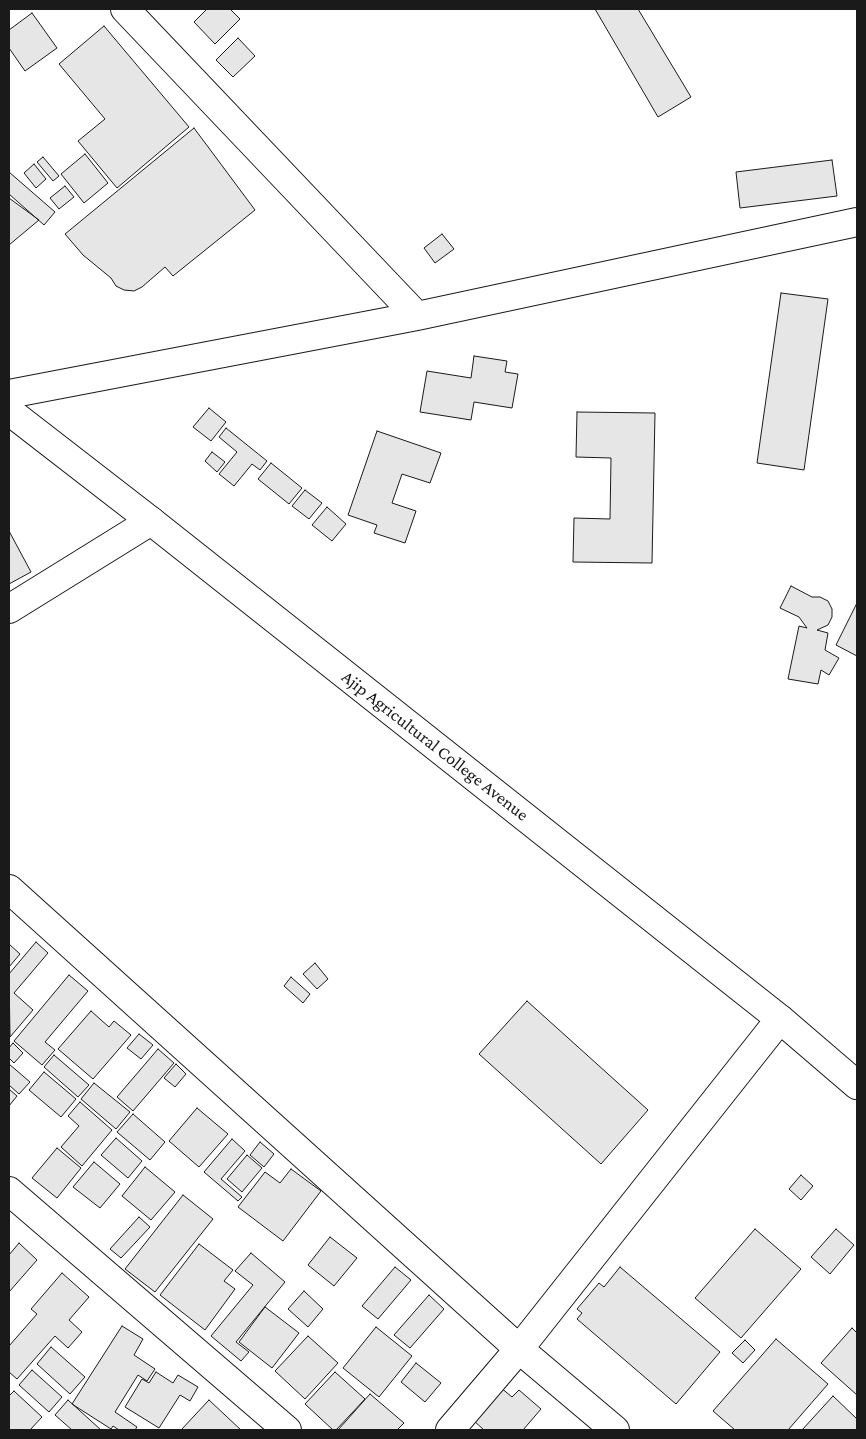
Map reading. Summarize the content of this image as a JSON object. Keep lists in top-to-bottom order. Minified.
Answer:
{"streets":{"street":["Ajip Agricultural College Avenue"]}}
